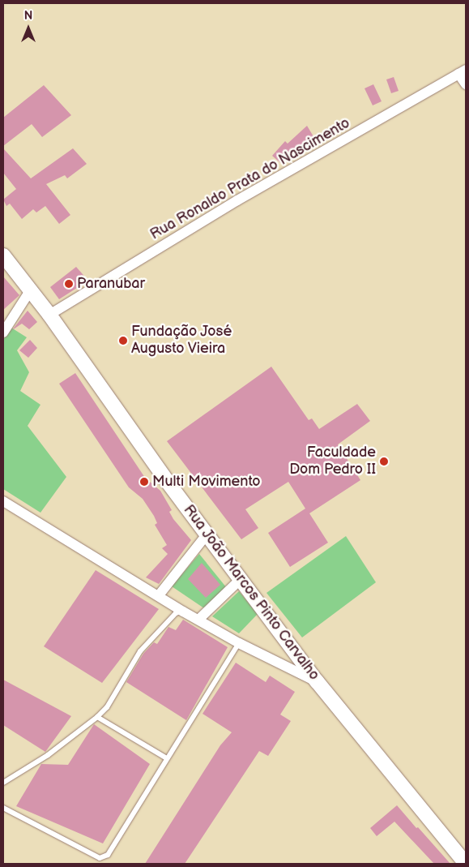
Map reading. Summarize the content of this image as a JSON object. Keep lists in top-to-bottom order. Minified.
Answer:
{"streets":{"main road":["Rua João Marcos Pinto Carvalho"],"street":["Rua Ronaldo Prata do Nascimento"]},"crossings":[["Rua Ronaldo Prata do Nascimento","Rua João Marcos Pinto Carvalho"]],"places":["Paranubar","Fundação José Augusto Vieira","Faculdade Dom Pedro II","Multi Movimento"],"north":"top"}
